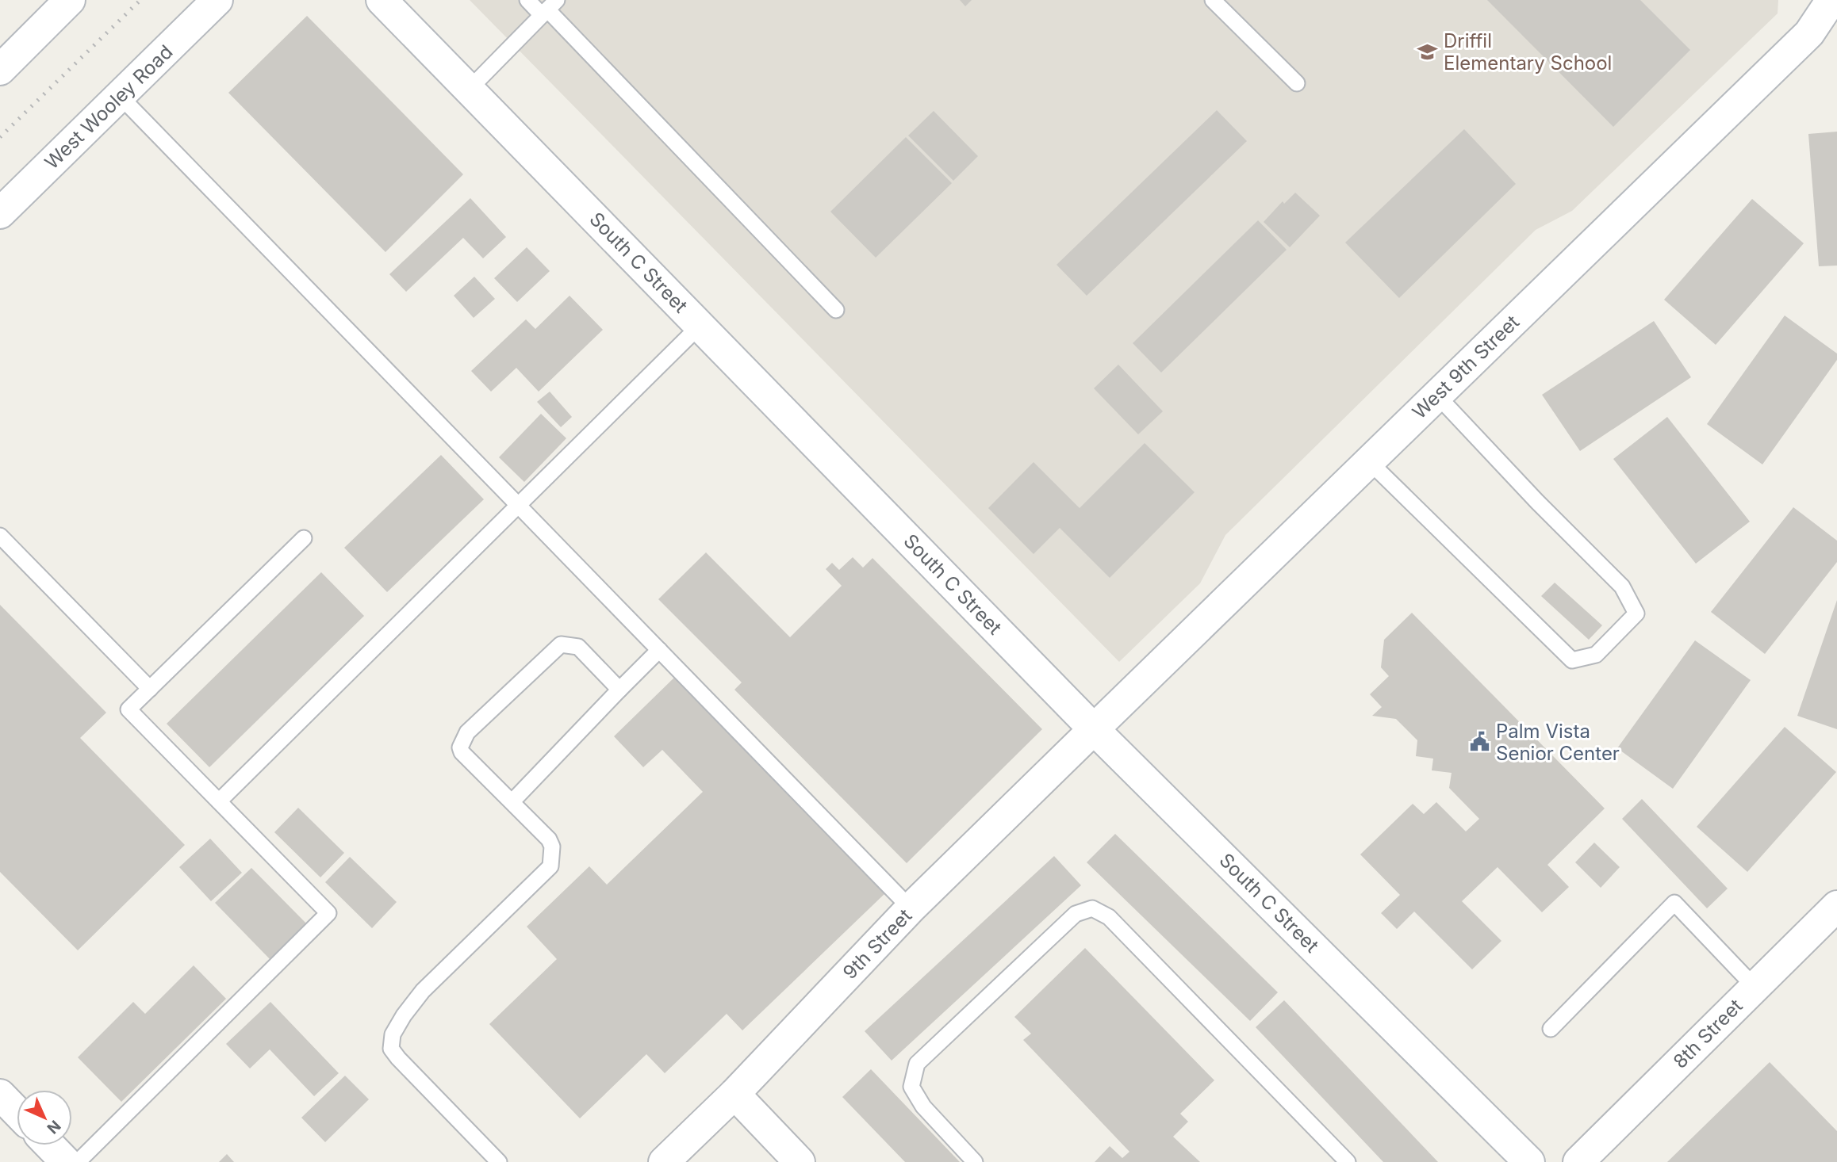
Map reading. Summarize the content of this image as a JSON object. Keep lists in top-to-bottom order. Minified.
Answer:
{"streets":{"street":["West Wooley Road","South C Street","West 9th Street","9th Street","8th Street"]},"crossings":[["South C Street","West 9th Street"],["South C Street","9th Street"],["West 9th Street","9th Street"]],"places":{"school or university":["Driffil Elementary School"],"public building":["Palm Vista Senior Center"]},"north":"bottom right"}
